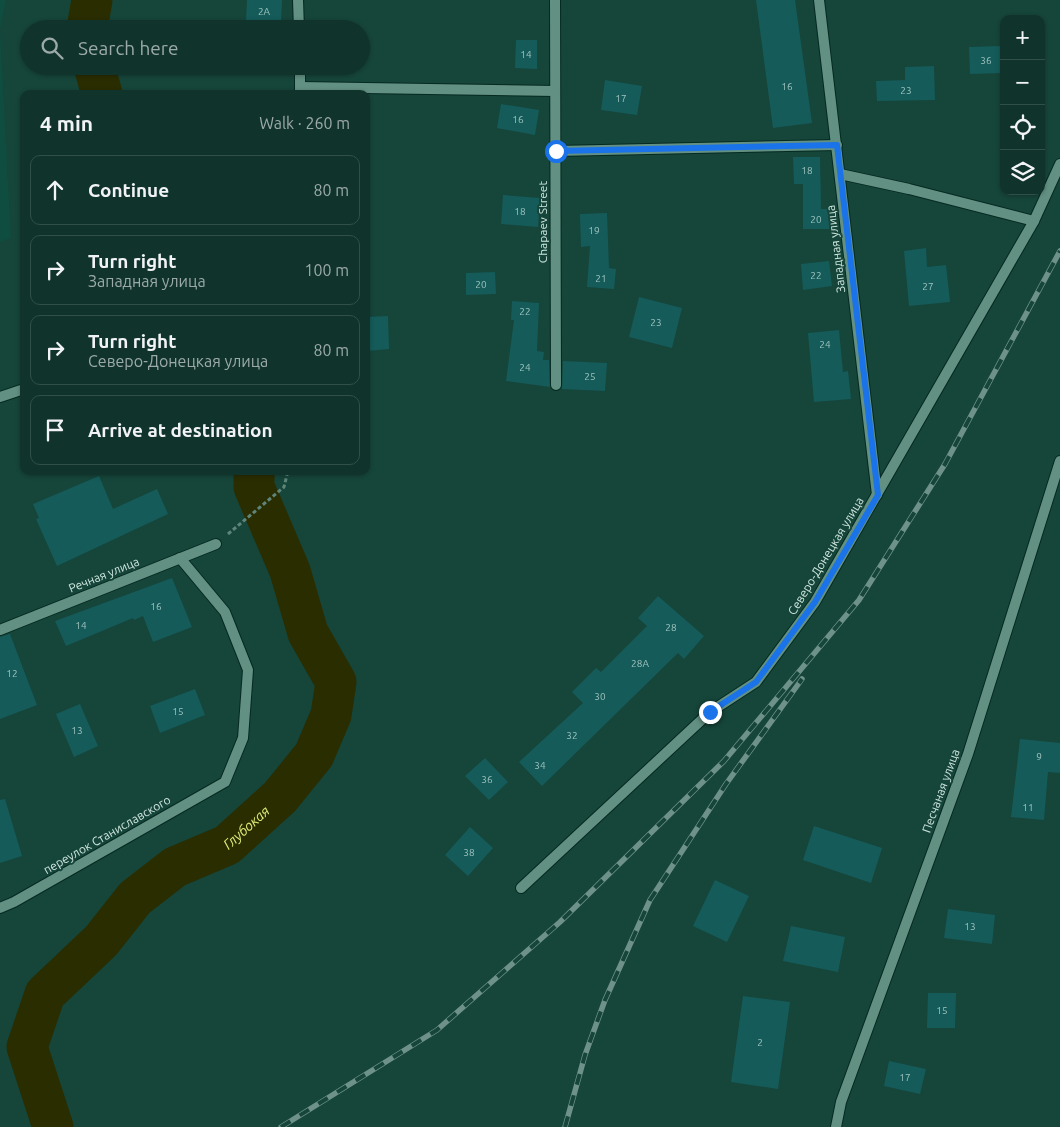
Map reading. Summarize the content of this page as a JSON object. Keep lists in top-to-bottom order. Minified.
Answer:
{"streets":{"street":["Chapaev Street","Западная улица","Северо-Донецкая улица","Речная улица","Песчаная улица","переулок Станиславского"]},"crossings":[["Западная улица","Северо-Донецкая улица"],["Речная улица","переулок Станиславского"]],"water":["Глубокая"],"house_numbers":["2А","14","36","16","23","17","16","18","18","20","19","22","21","20","27","22","23","24","24","25","16","14","28","28А","12","30","15","13","32","9","34","36","11","38","13","15","2","17"],"page":{"map_buttons":["+","−"],"search":"Search here","heading":["4 min","Walk · 260 m"],"list":[["Continue","80 m"],["Turn right","Западная улица","100 m"],["Turn right","Северо-Донецкая улица","80 m"],"Arrive at destination"]}}
